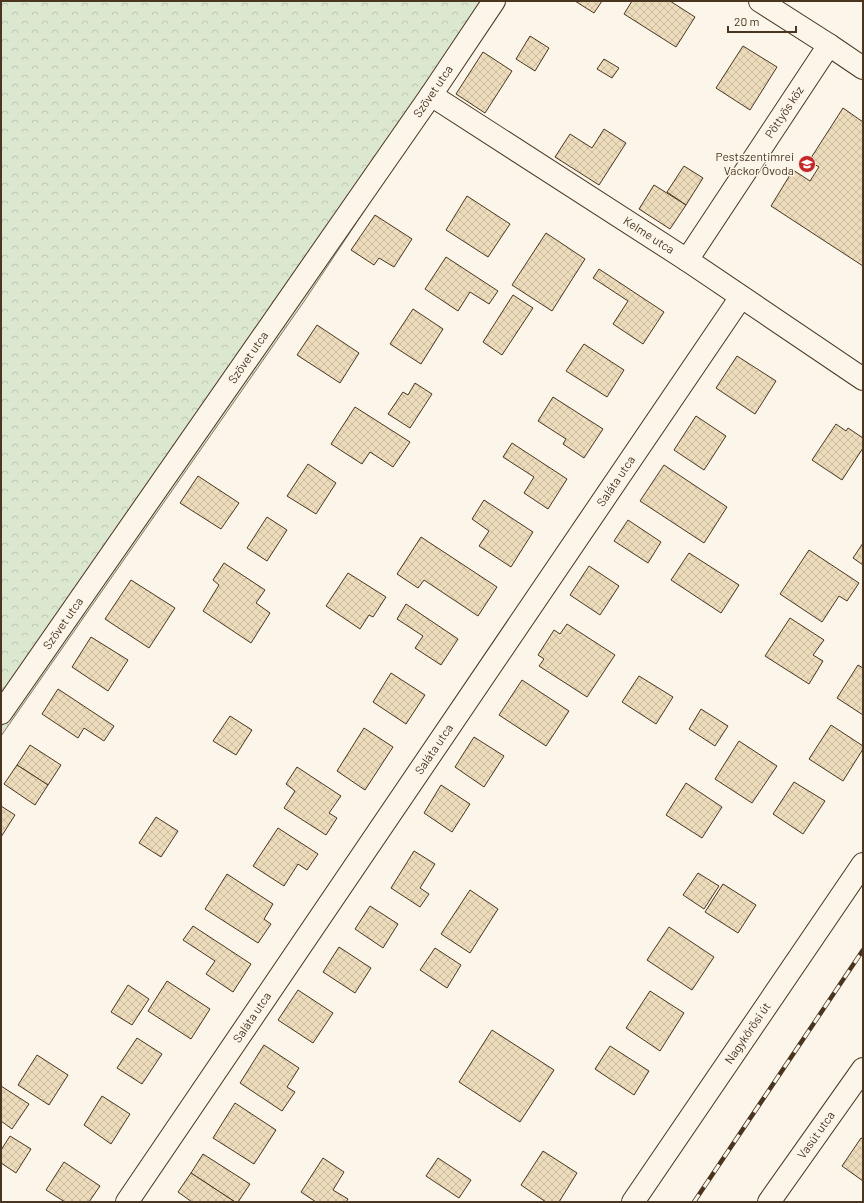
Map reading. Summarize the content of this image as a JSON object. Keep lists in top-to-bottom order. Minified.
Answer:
{"streets":{"street":["Szövet utca","Pöttyös köz","Kelme utca","Saláta utca","Nagykőrösi út","Vasút utca"]},"crossings":[["Szövet utca","Kelme utca"],["Pöttyös köz","Kelme utca"],["Kelme utca","Saláta utca"]],"places":{"school or university":["Pestszentimrei Vackor Óvoda"]},"scale_bar":"20 m"}
